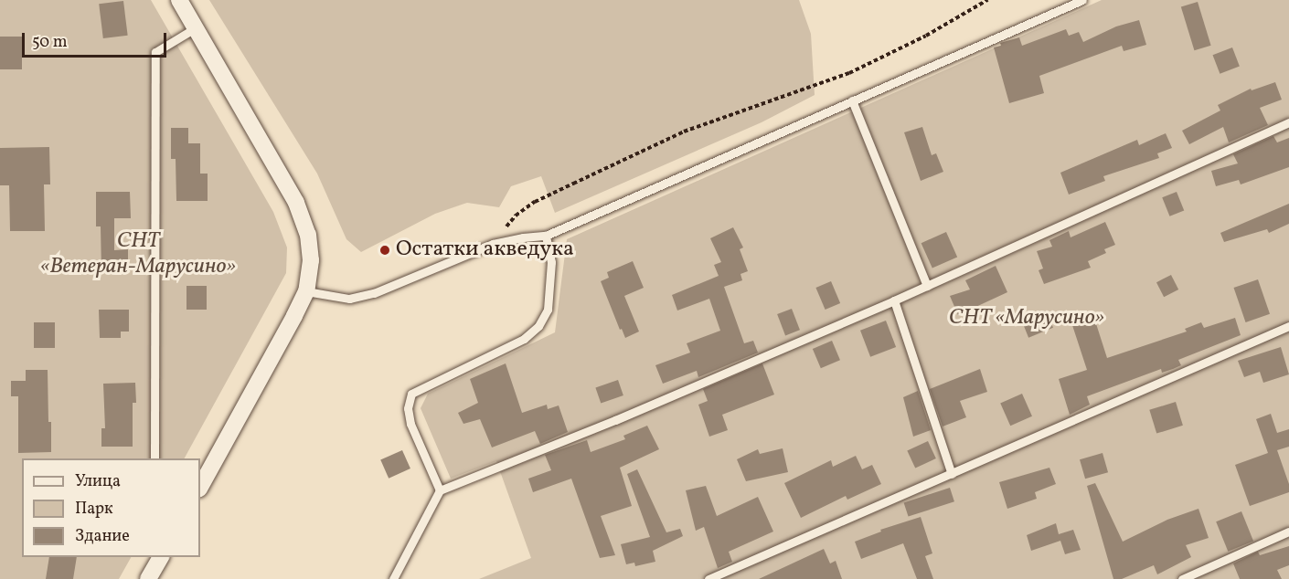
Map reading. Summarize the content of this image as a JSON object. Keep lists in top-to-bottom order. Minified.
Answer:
{"parks":["СНТ «Ветеран-Марусино»","СНТ «Марусино»"],"places":["Остатки акведука"],"legend":["Улица","Парк","Здание"],"scale_bar":"50 m"}
